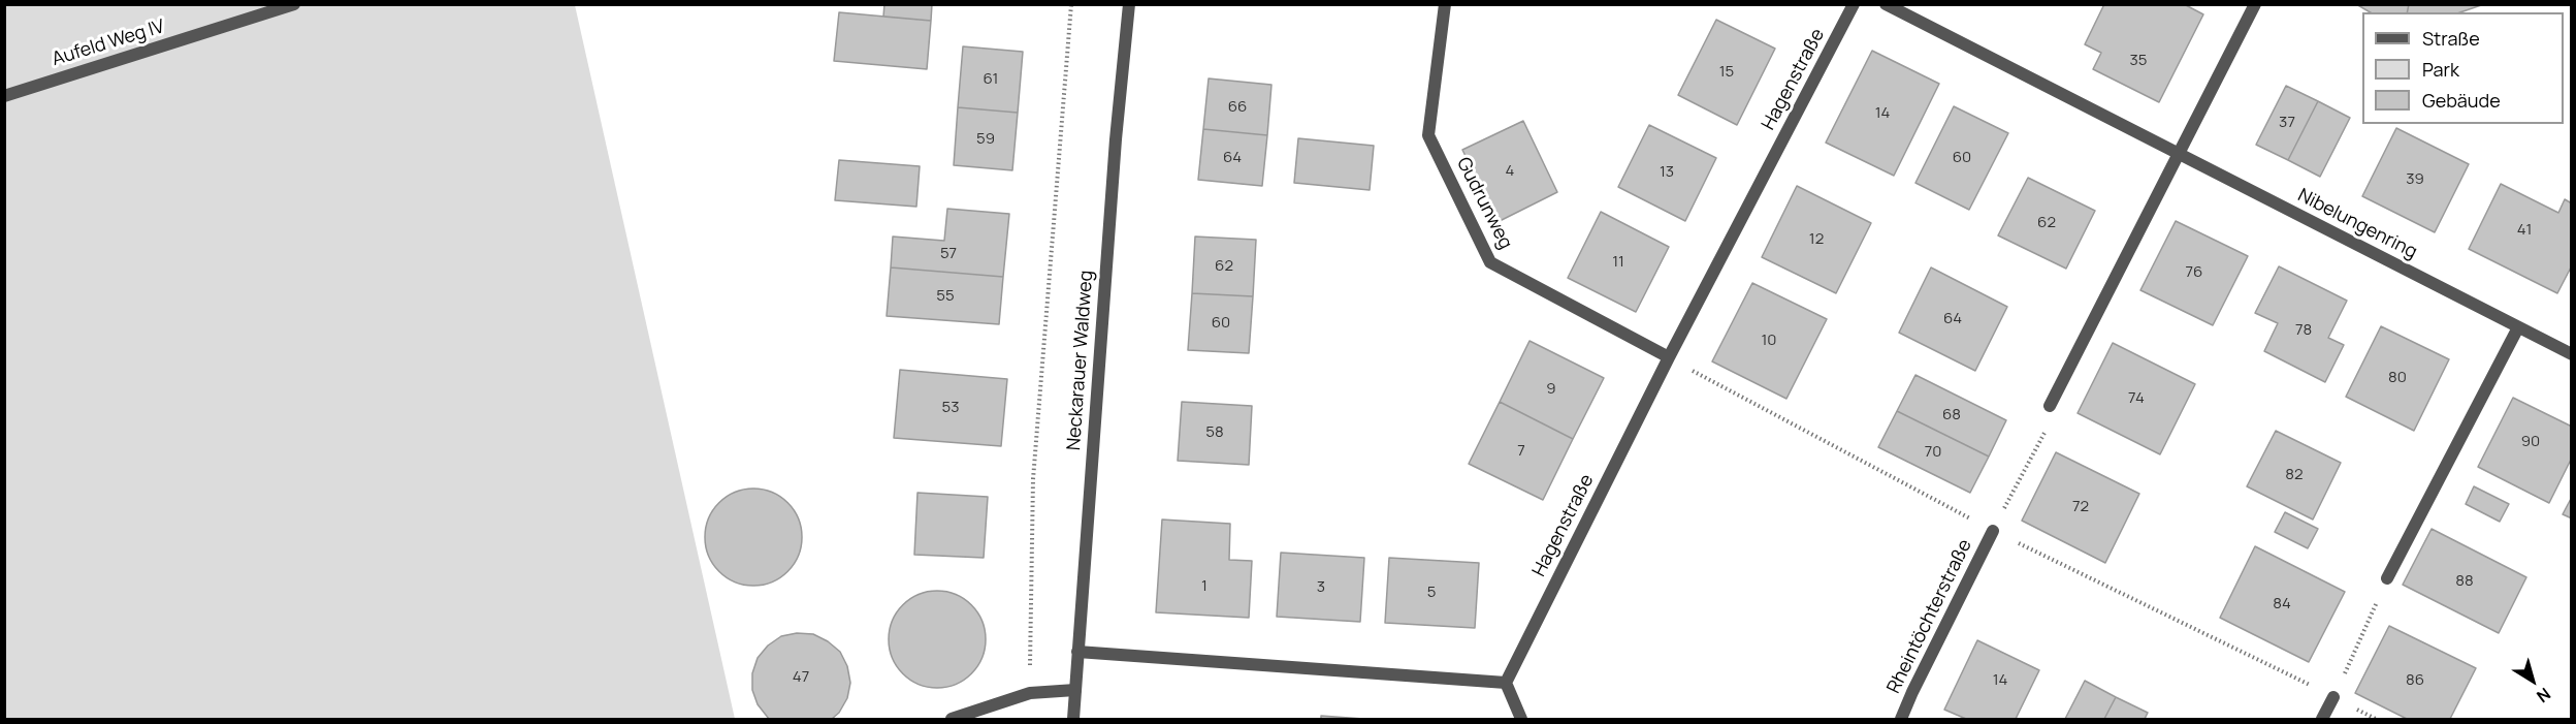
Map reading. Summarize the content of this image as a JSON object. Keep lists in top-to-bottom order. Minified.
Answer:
{"streets":{"street":["Aufeld Weg IV","Hagenstraße","Gudrunweg","Nibelungenring","Neckarauer Waldweg","Rheintöchterstraße"]},"crossings":[["Hagenstraße","Gudrunweg"]],"house_numbers":["35","15","61","66","14","37","59","64","60","4","13","39","62","41","12","57","11","62","76","55","64","60","78","10","80","9","74","53","68","58","90","7","70","82","72","88","1","3","5","84","47","14","86"],"legend":["Straße","Park","Gebäude"],"north":"bottom right"}
